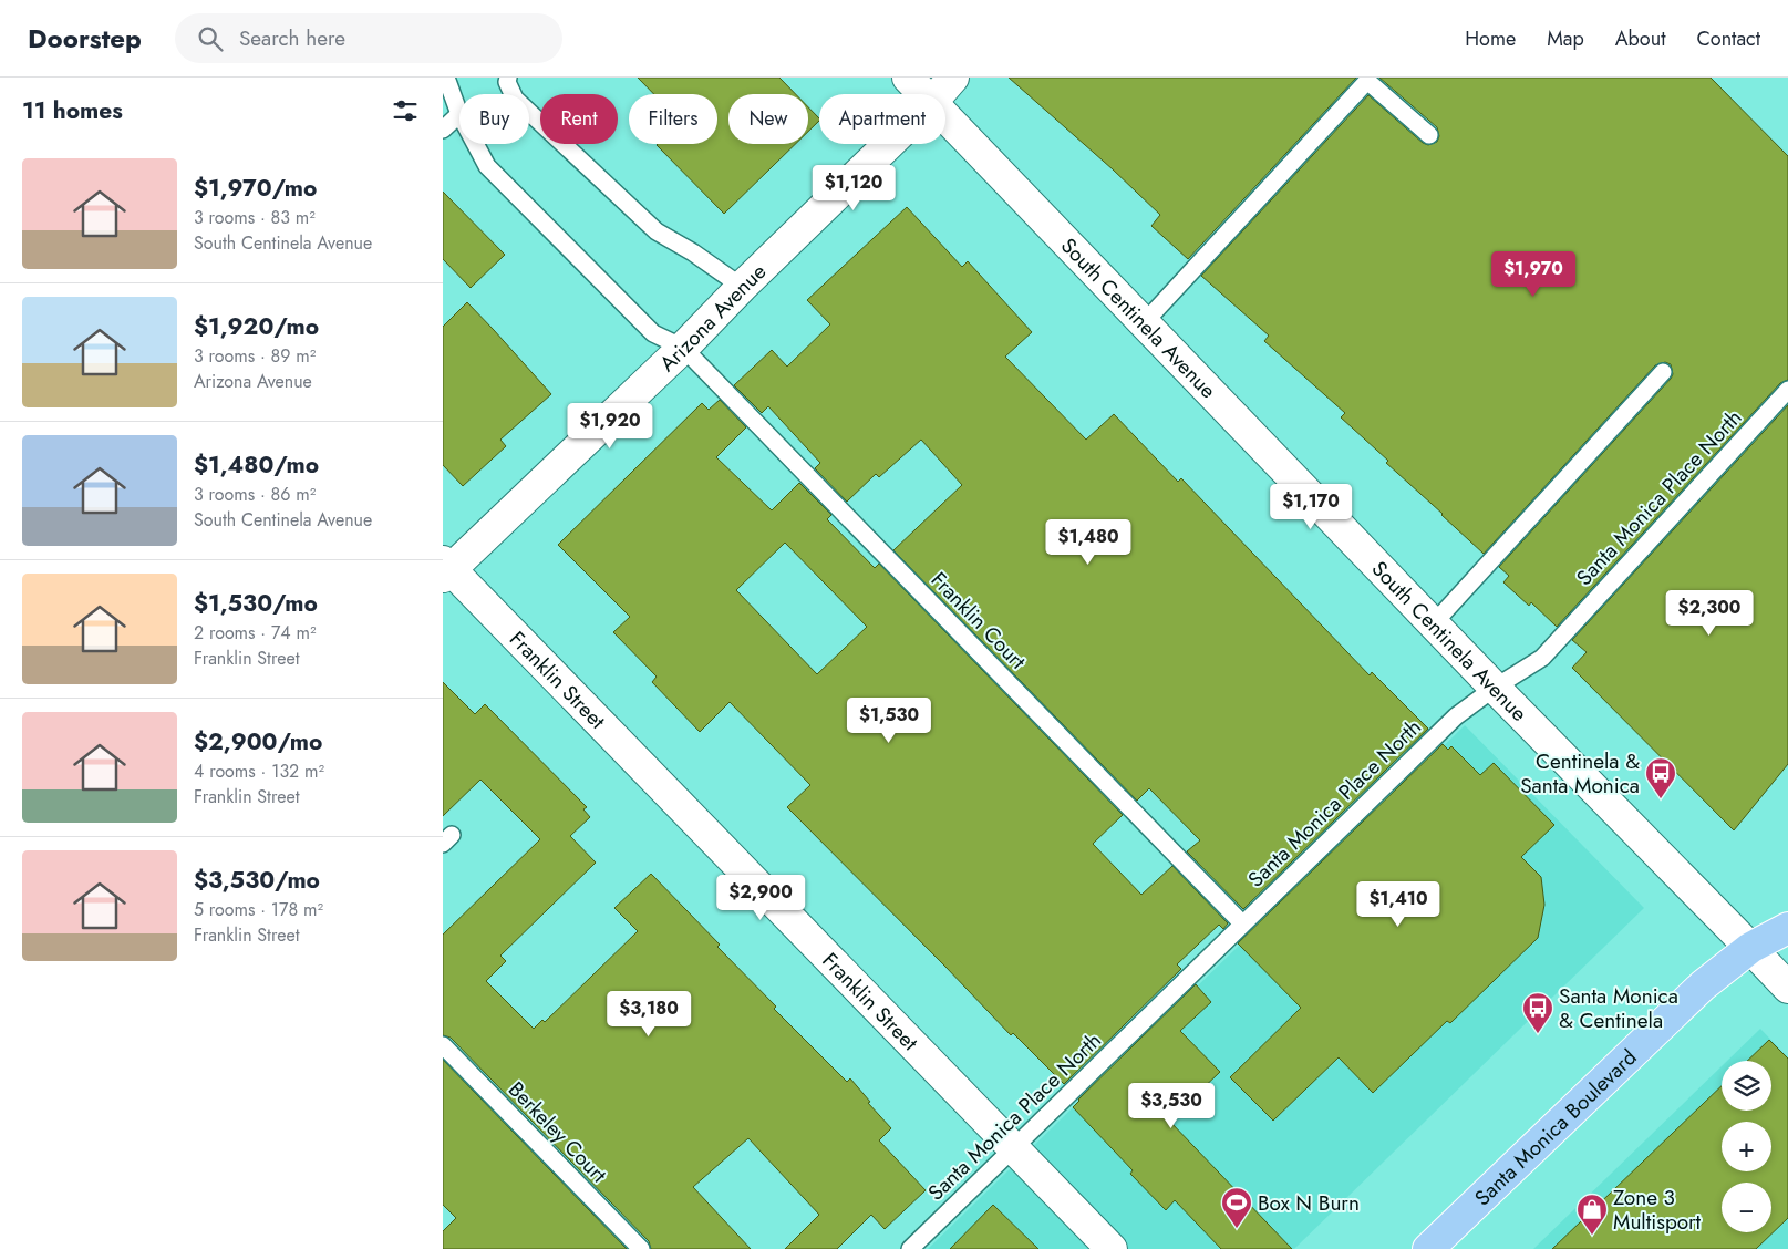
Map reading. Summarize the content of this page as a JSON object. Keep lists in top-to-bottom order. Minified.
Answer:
{"streets":{"main road":["Santa Monica Boulevard"],"street":["Arizona Avenue","South Centinela Avenue","Franklin Street"],"lane":["Santa Monica Place North","Franklin Court","Berkeley Court"]},"crossings":[["Arizona Avenue","Franklin Court"],["Arizona Avenue","Franklin Street"],["South Centinela Avenue","Santa Monica Place North"],["South Centinela Avenue","Santa Monica Boulevard"],["Santa Monica Place North","Franklin Court"],["Santa Monica Place North","Franklin Street"]],"places":{"bus stop":["Centinela & Santa Monica","Santa Monica & Centinela"],"sports":["Box N Burn"],"shop":["Zone 3 Multisport"]},"page":{"header":"Doorstep","search":"Search here","nav":["Home","Map","About","Contact"],"heading":"11 homes","chip":["Buy","Rent","Filters","New","Apartment"],"list":[{"name":"$1,970/mo","note":"3 rooms · 83 m² · South Centinela Avenue"},{"name":"$1,920/mo","note":"3 rooms · 89 m² · Arizona Avenue"},{"name":"$1,480/mo","note":"3 rooms · 86 m² · South Centinela Avenue"},{"name":"$1,530/mo","note":"2 rooms · 74 m² · Franklin Street"},{"name":"$2,900/mo","note":"4 rooms · 132 m² · Franklin Street"},{"name":"$3,530/mo","note":"5 rooms · 178 m² · Franklin Street"}],"price":["$1,120","$1,970","$1,920","$1,170","$1,480","$2,300","$1,530","$2,900","$1,410","$3,180","$3,530"],"map_buttons":["+","−"]}}
